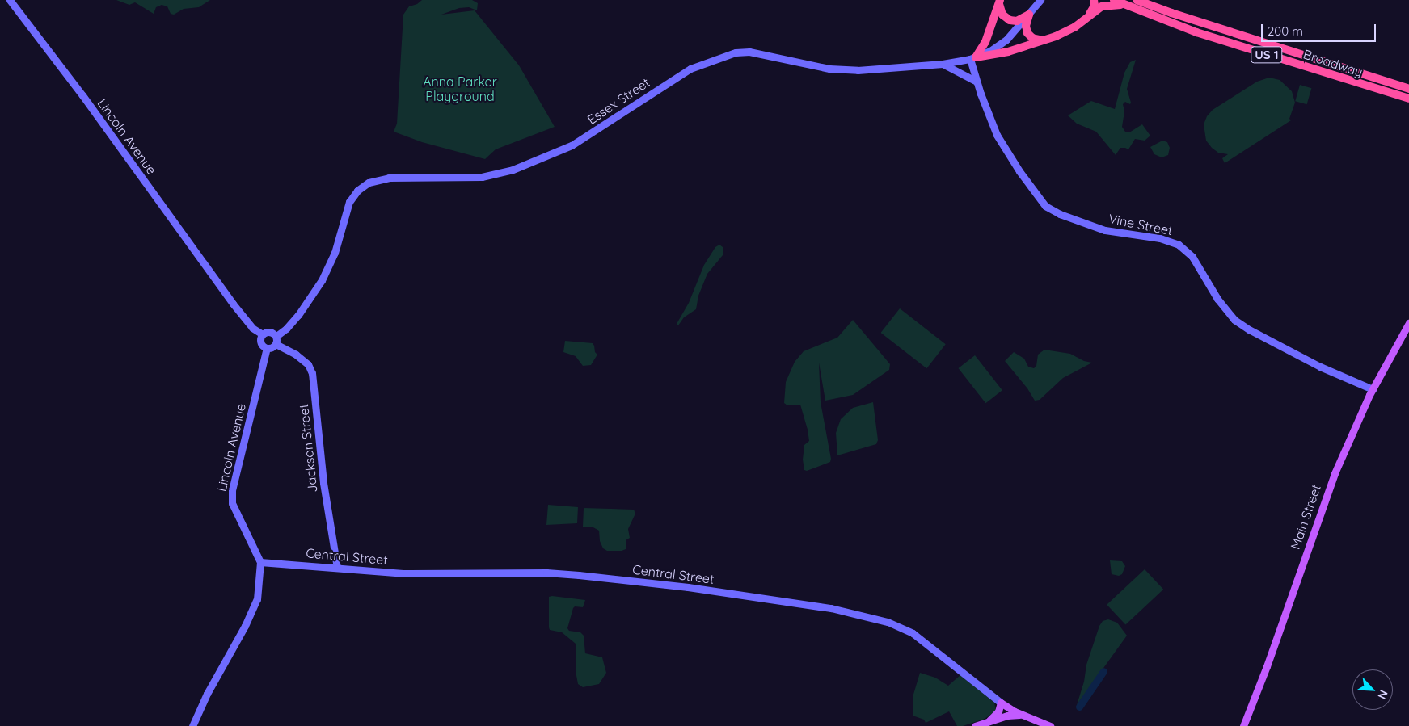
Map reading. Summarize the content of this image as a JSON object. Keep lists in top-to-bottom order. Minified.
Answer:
{"streets":{"highway":["US 1","Broadway"],"main road":["Essex Street","Lincoln Avenue","Vine Street","Jackson Street","Main Street","Central Street"]},"crossings":[["Essex Street","Lincoln Avenue"],["Essex Street","Vine Street"],["Essex Street","Jackson Street"],["Lincoln Avenue","Jackson Street"],["Lincoln Avenue","Central Street"],["Vine Street","Main Street"],["Jackson Street","Central Street"]],"parks":["Anna Parker Playground"],"scale_bar":"200 m","north":"bottom right"}
